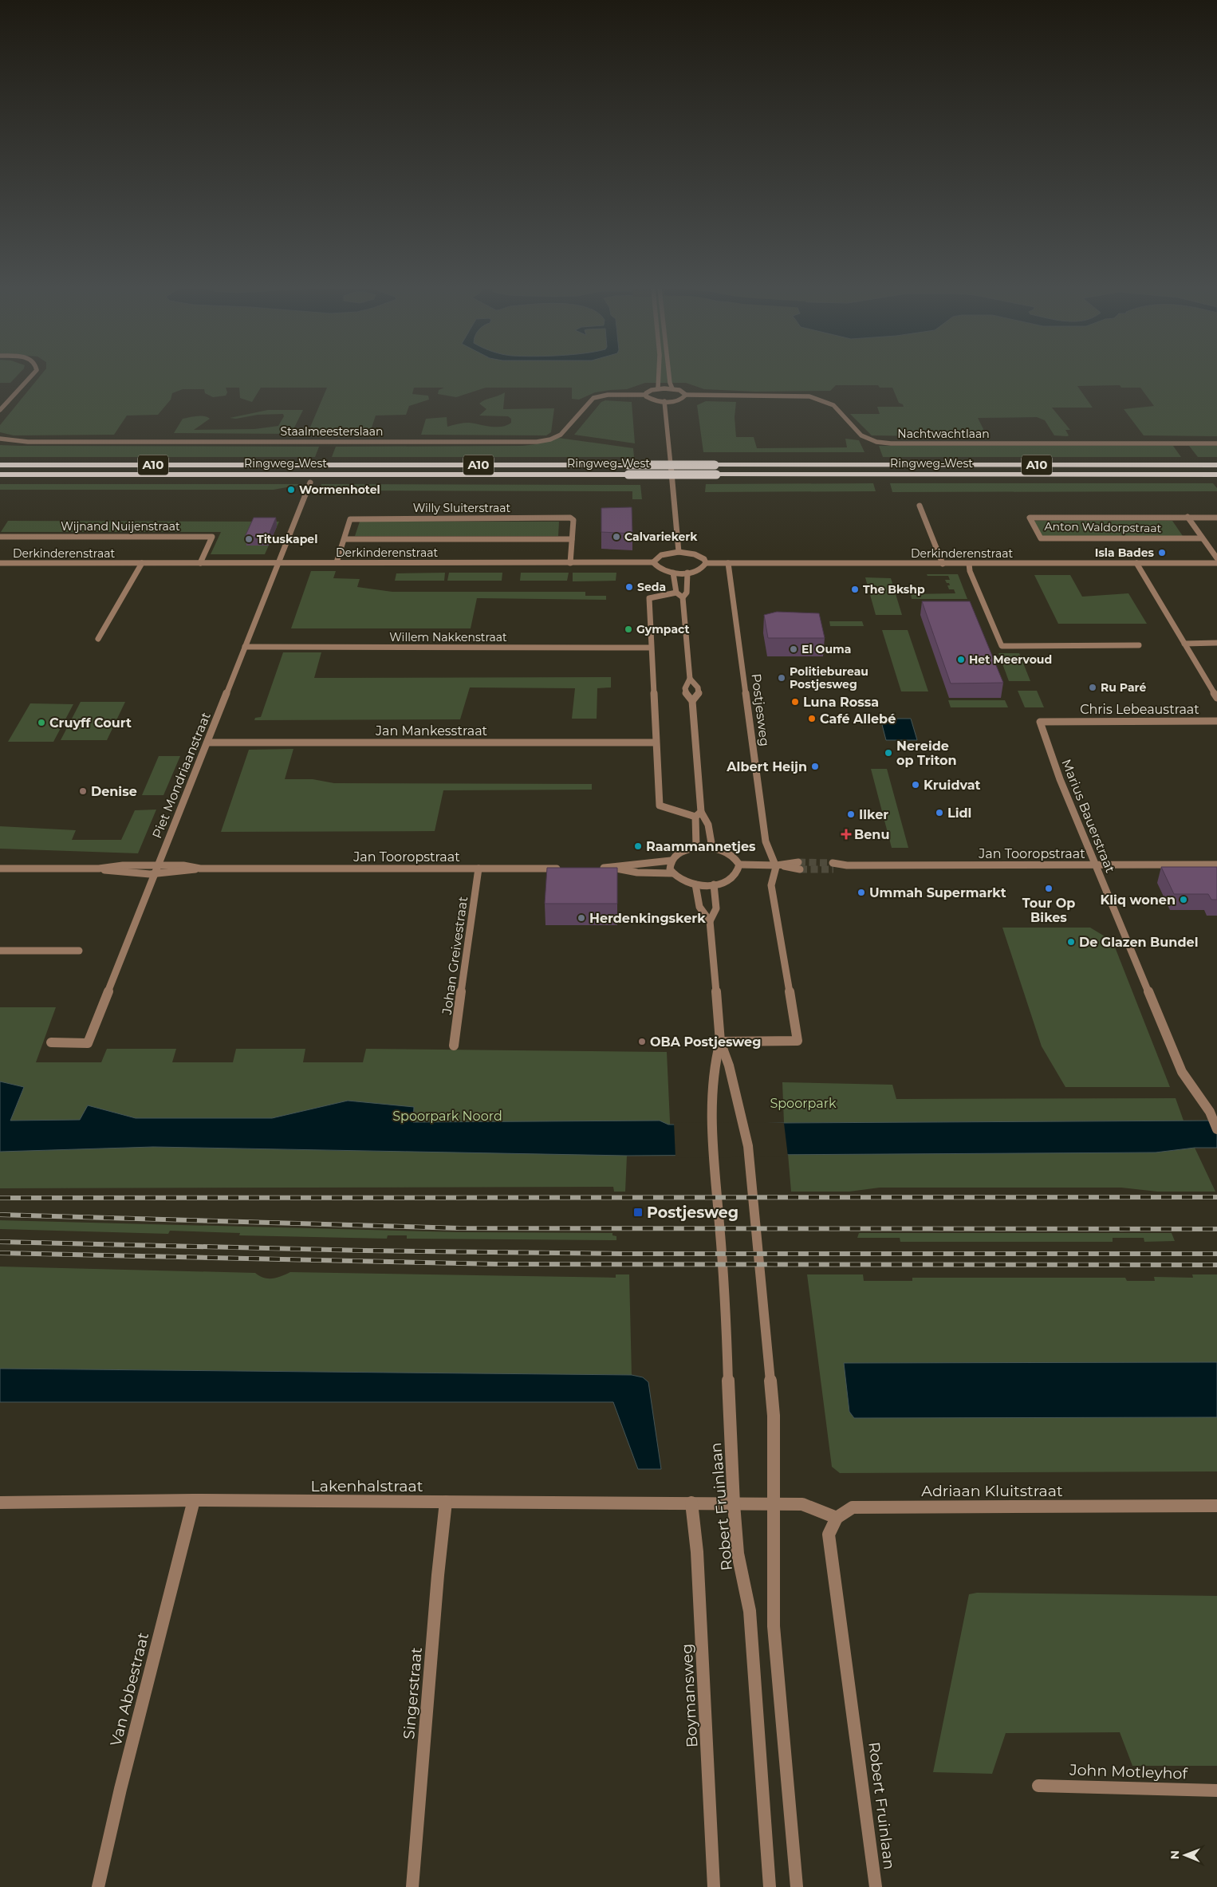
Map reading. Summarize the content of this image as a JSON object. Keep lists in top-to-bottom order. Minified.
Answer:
{"streets":{"highway":["Ringweg-West","A10"],"street":["Staalmeesterslaan","Nachtwachtlaan","Willy Sluiterstraat","Wijnand Nuijenstraat","Anton Waldorpstraat","Derkinderenstraat","Willem Nakkenstraat","Chris Lebeaustraat","Postjesweg","Jan Mankesstraat","Piet Mondriaanstraat","Marius Bauerstraat","Jan Tooropstraat","Johan Greivestraat","Lakenhalstraat","Adriaan Kluitstraat","Robert Fruinlaan","Van Abbestraat","Singerstraat","Boymansweg","John Motleyhof"]},"crossings":[["Willy Sluiterstraat","Derkinderenstraat"],["Wijnand Nuijenstraat","Derkinderenstraat"],["Derkinderenstraat","Postjesweg"],["Derkinderenstraat","Piet Mondriaanstraat"],["Willem Nakkenstraat","Piet Mondriaanstraat"],["Chris Lebeaustraat","Marius Bauerstraat"],["Jan Mankesstraat","Piet Mondriaanstraat"],["Piet Mondriaanstraat","Jan Tooropstraat"],["Marius Bauerstraat","Jan Tooropstraat"],["Jan Tooropstraat","Johan Greivestraat"],["Lakenhalstraat","Robert Fruinlaan"],["Lakenhalstraat","Van Abbestraat"],["Lakenhalstraat","Singerstraat"],["Lakenhalstraat","Boymansweg"],["Adriaan Kluitstraat","Robert Fruinlaan"]],"parks":["Spoorpark","Spoorpark Noord"],"places":{"other":["Wormenhotel","Calvariekerk","Tituskapel","Isla Bades","Seda","The Bkshp","Gympact","El Ouma","Het Meervoud","Politiebureau Postjesweg","Ru Paré","Luna Rossa","Café Allebé","Cruyff Court","Nereide op Triton","Albert Heijn","Kruidvat","Denise","Lidl","Ilker","Raammannetjes","Tour Op Bikes","Ummah Supermarkt","Kliq wonen","Herdenkingskerk","De Glazen Bundel","OBA Postjesweg"],"health":["Benu"],"transit":["Postjesweg"]},"north":"left"}
